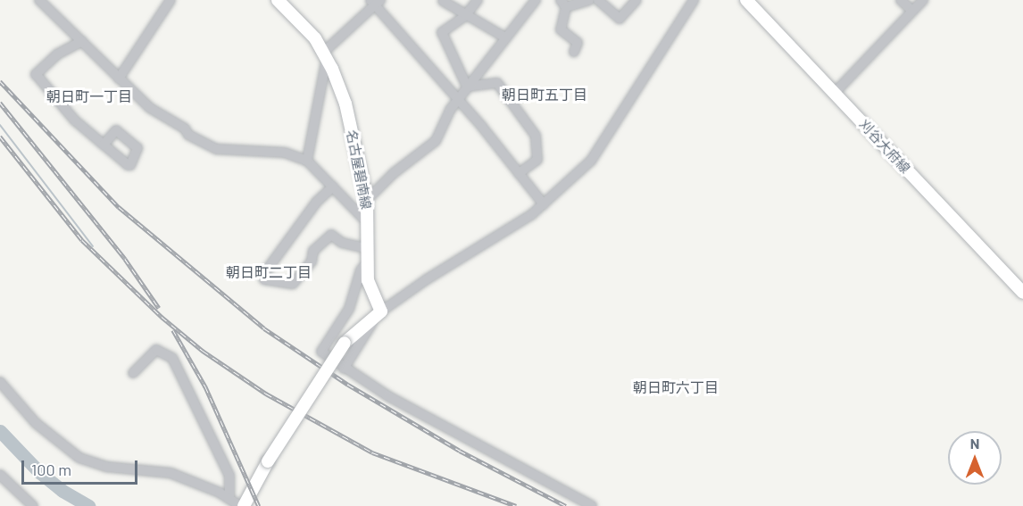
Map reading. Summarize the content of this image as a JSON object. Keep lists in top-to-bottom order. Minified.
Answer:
{"streets":{"main road":["刈谷大府線","名古屋碧南線"]},"districts":["朝日町五丁目","朝日町一丁目","朝日町二丁目","朝日町六丁目"],"scale_bar":"100 m","north":"top"}
